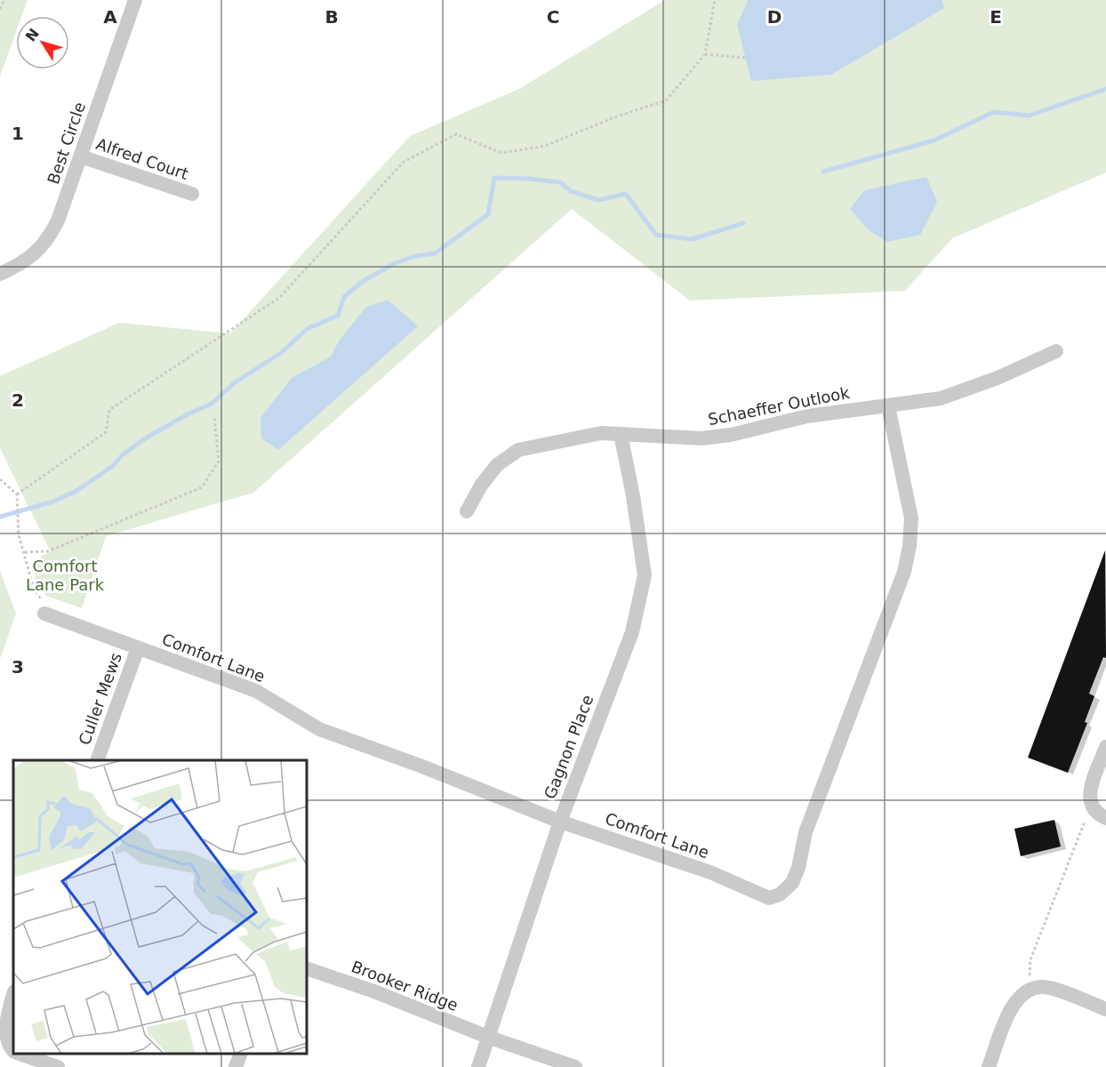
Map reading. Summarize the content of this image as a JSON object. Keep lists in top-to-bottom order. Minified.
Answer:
{"streets":{"street":["Best Circle","Alfred Court","Schaeffer Outlook","Comfort Lane","Culler Mews","Gagnon Place","Brooker Ridge"]},"crossings":[["Best Circle","Alfred Court"],["Schaeffer Outlook","Comfort Lane"],["Schaeffer Outlook","Gagnon Place"],["Comfort Lane","Culler Mews"],["Comfort Lane","Gagnon Place"],["Gagnon Place","Brooker Ridge"]],"parks":["Comfort Lane Park"],"north":"top left","grid":{"columns":["A","B","C","D","E"],"rows":["1","2","3"]}}
